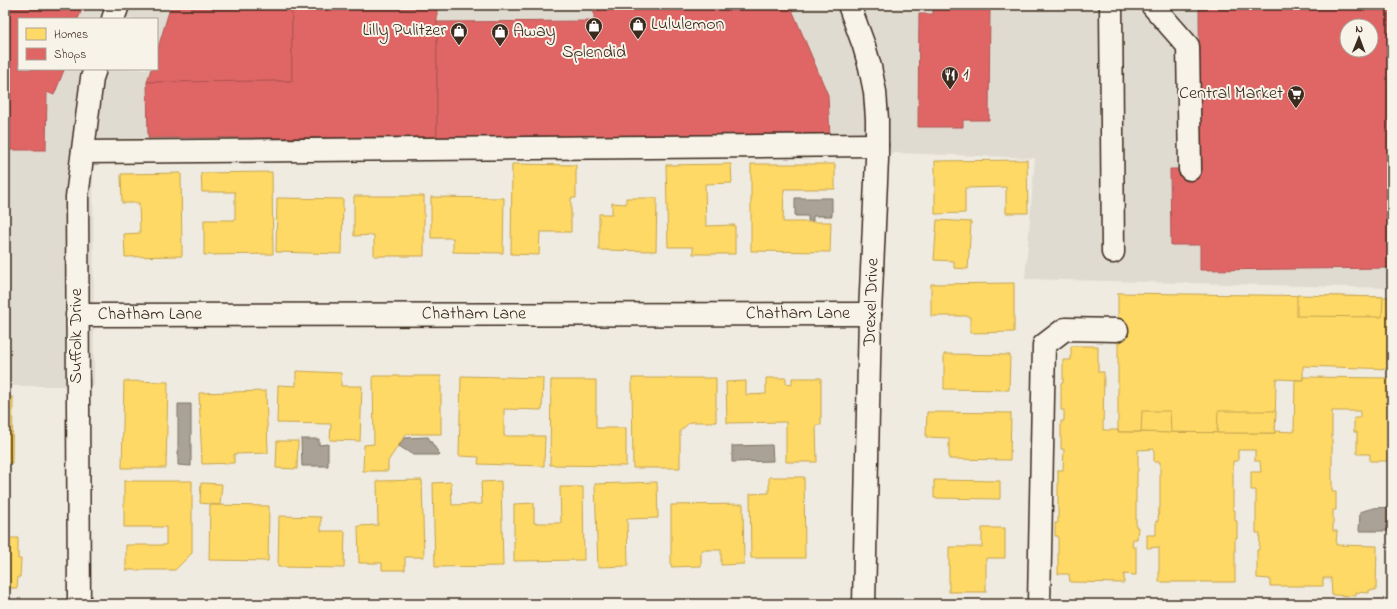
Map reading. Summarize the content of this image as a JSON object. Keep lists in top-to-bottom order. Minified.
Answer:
{"streets":{"street":["Drexel Drive","Chatham Lane","Suffolk Drive"]},"crossings":[["Drexel Drive","Chatham Lane"],["Chatham Lane","Suffolk Drive"]],"places":{"shop":["Lululemon","Splendid","Lilly Pulitzer","Away"],"restaurant":["1"],"supermarket":["Central Market"]},"legend":["Homes","Shops"],"north":"top"}
